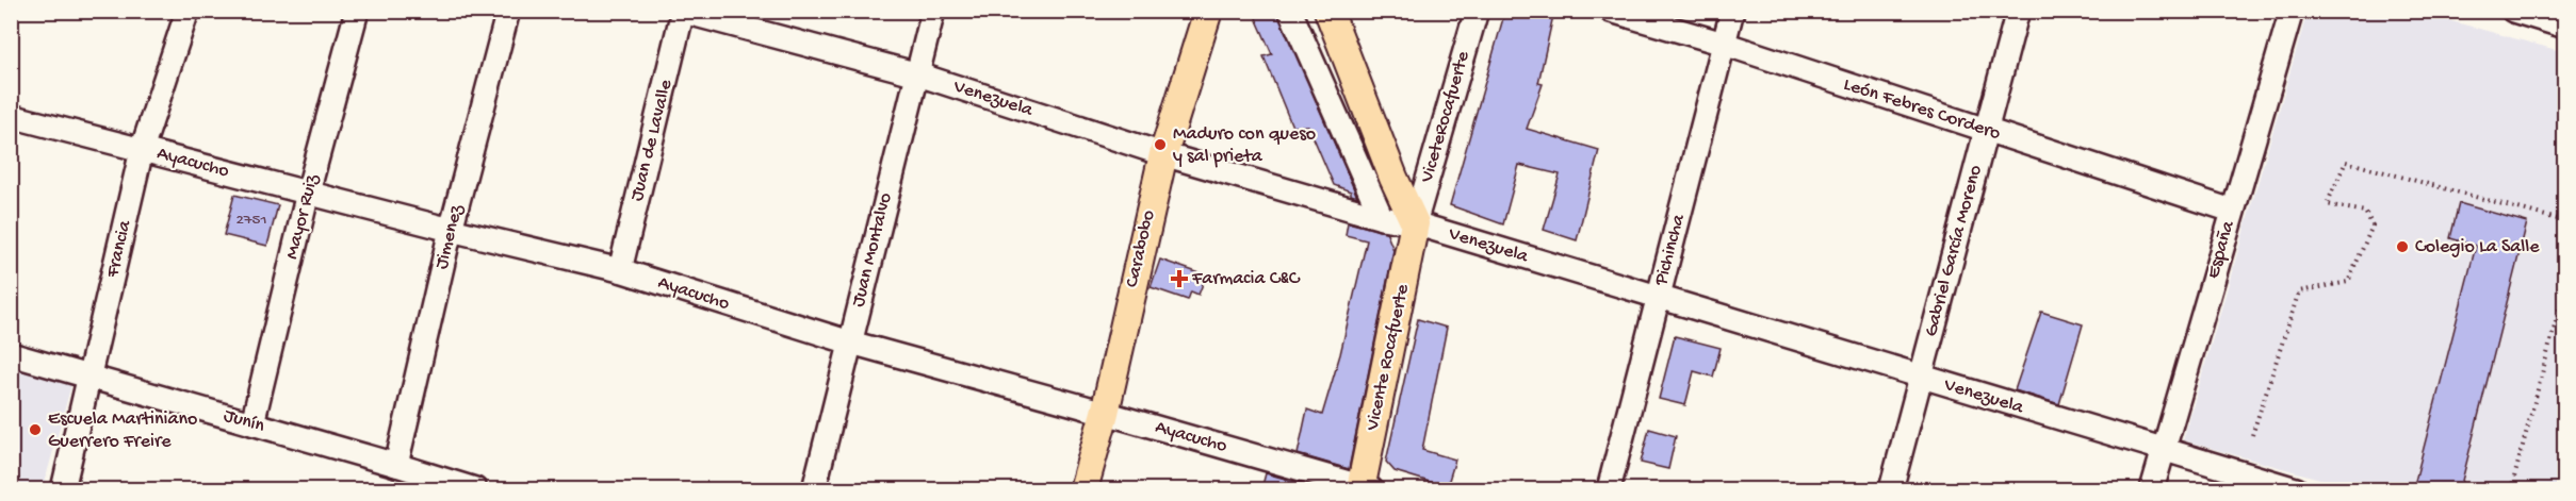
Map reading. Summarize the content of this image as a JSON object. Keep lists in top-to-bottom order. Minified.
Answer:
{"streets":{"main road":["Carabobo","Vicente Rocafuerte"],"street":["Venezuela","León Febres Cordero","ViceteRocafuerte","Juan de Lavalle","Ayacucho","Mayor Ruiz","Jimenez","Francia","Juan Montalvo","Pichincha","España","Gabriel García Moreno","Junín"]},"crossings":[["Venezuela","ViceteRocafuerte"],["Venezuela","Juan de Lavalle"],["Venezuela","Carabobo"],["Venezuela","Juan Montalvo"],["Venezuela","Pichincha"],["Venezuela","España"],["Venezuela","Gabriel García Moreno"],["Venezuela","Vicente Rocafuerte"],["León Febres Cordero","Pichincha"],["León Febres Cordero","España"],["León Febres Cordero","Gabriel García Moreno"],["ViceteRocafuerte","Vicente Rocafuerte"],["Juan de Lavalle","Ayacucho"],["Ayacucho","Mayor Ruiz"],["Ayacucho","Jimenez"],["Ayacucho","Francia"],["Ayacucho","Carabobo"],["Ayacucho","Juan Montalvo"],["Ayacucho","Vicente Rocafuerte"],["Mayor Ruiz","Junín"],["Jimenez","Junín"],["Francia","Junín"]],"places":{"other":["Maduro con queso y sal prieta","Colegio La Salle","Escuela Martiniano Guerrero Freire"],"health":["Farmacia C&C"]},"house_numbers":["2751"]}
